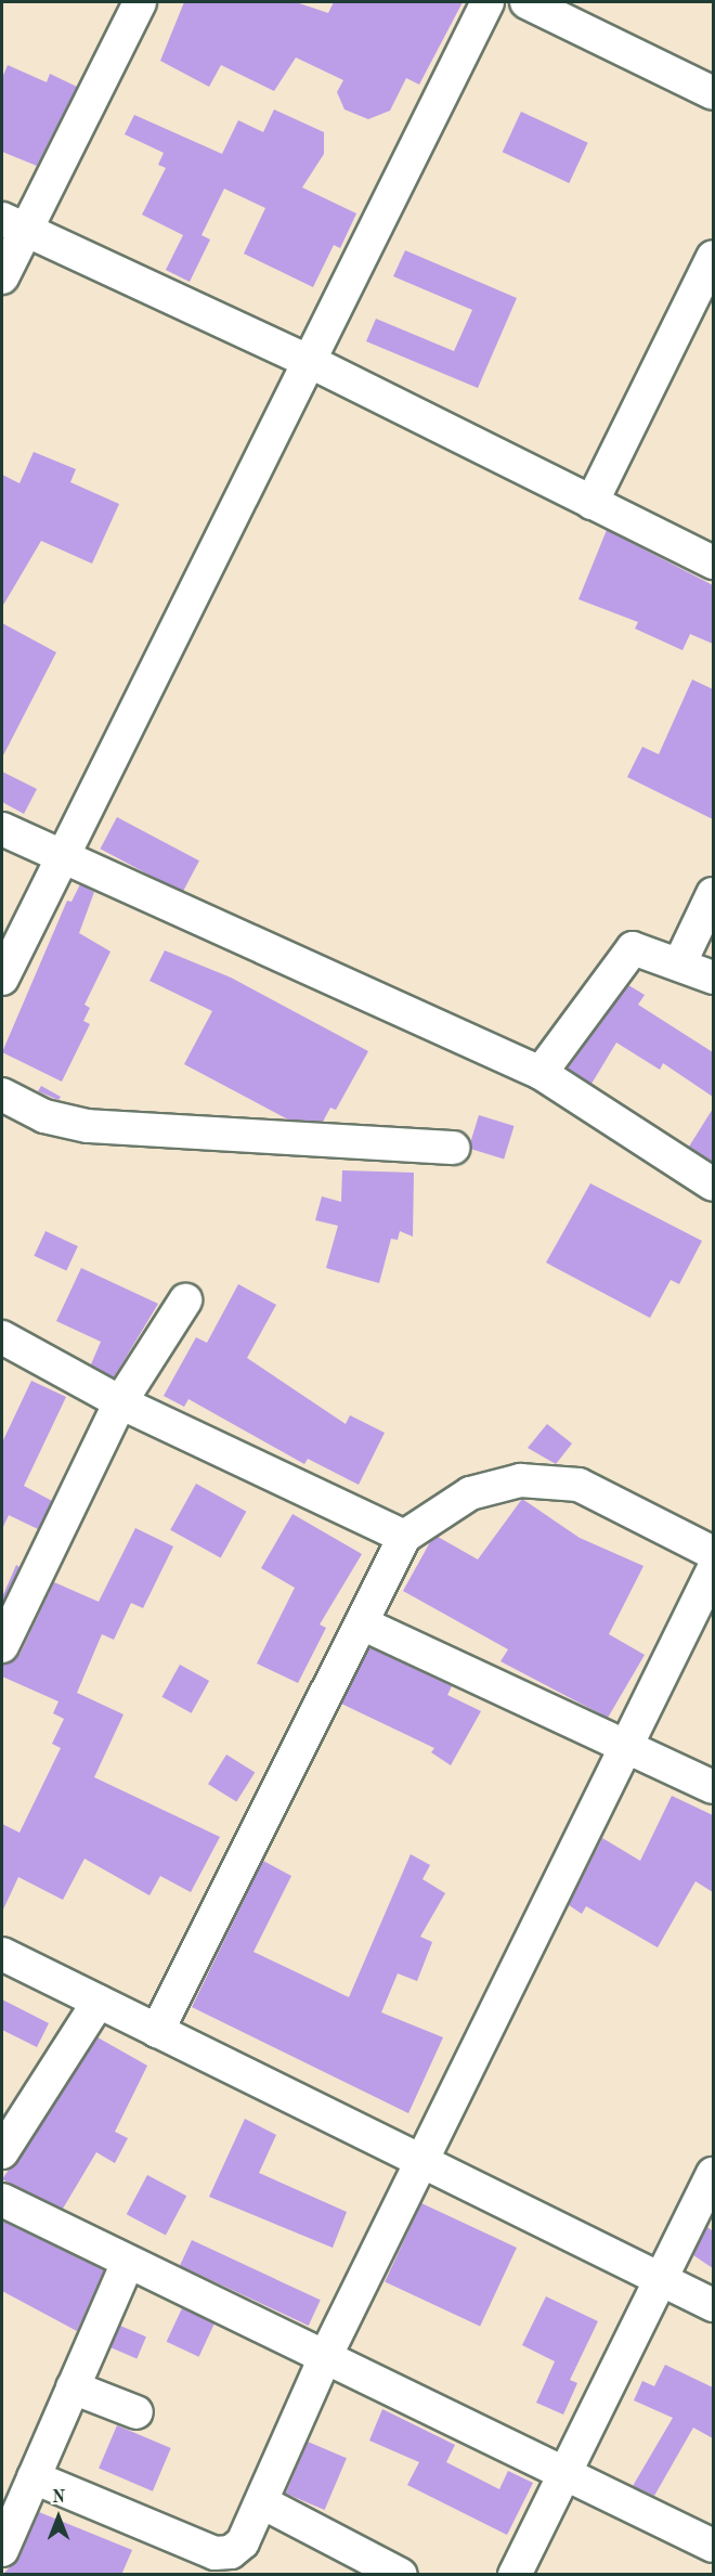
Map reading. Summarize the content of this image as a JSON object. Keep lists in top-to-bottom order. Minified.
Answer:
{"north":"top"}
